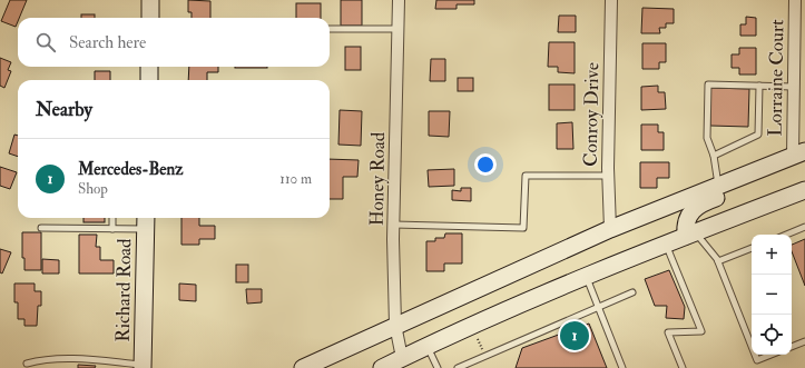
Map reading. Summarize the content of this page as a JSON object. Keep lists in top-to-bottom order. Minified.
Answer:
{"streets":{"main road":["Richard Road"],"street":["Lorraine Court","Conroy Drive","Honey Road"]},"page":{"search":"Search here","heading":"Nearby","list":[{"mark":"1","name":"Mercedes-Benz","note":"Shop","value":"110 m"}],"map_buttons":["+","−"],"pins":"1"}}
